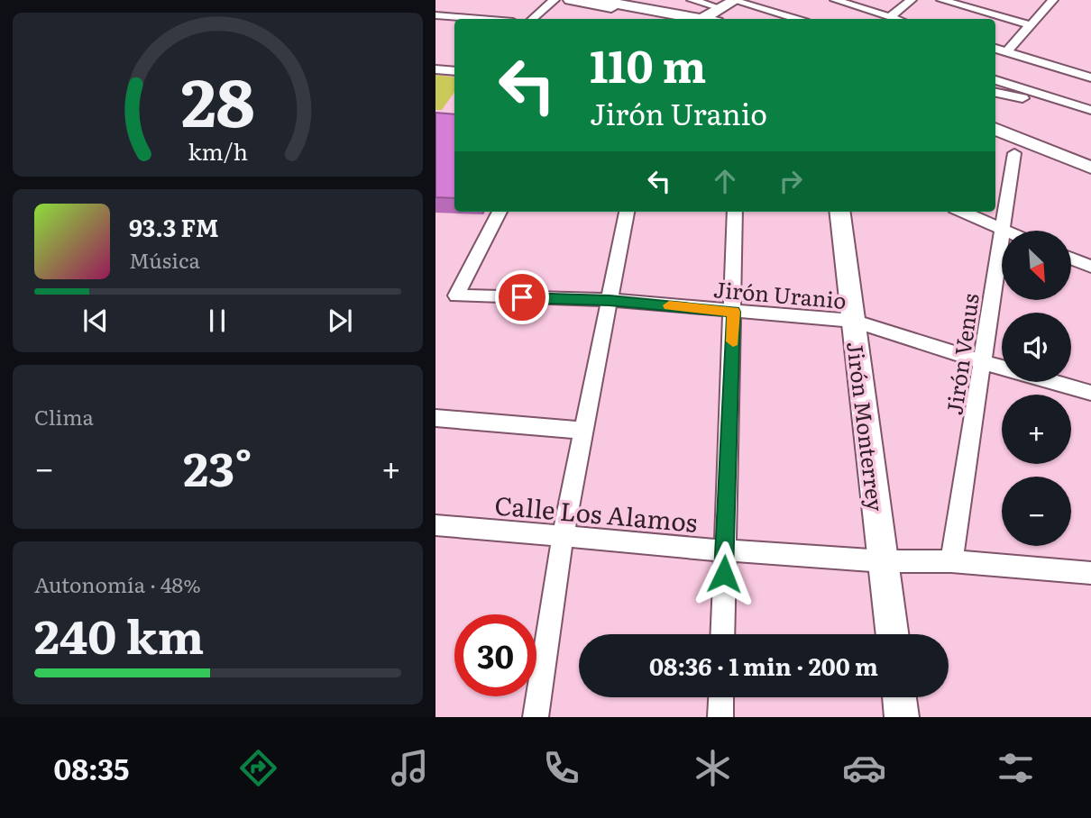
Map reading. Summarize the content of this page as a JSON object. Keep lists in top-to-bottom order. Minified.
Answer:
{"streets":{"main road":["Jirón Monterrey"],"street":["Jirón Uranio","Jirón Venus","Calle Los Alamos"]},"crossings":[["Jirón Uranio","Jirón Venus"],["Jirón Uranio","Jirón Monterrey"],["Jirón Venus","Calle Los Alamos"],["Jirón Monterrey","Calle Los Alamos"]],"north":"bottom right","page":{"turn":["110 m","Jirón Uranio"],"song":["93.3 FM","Música"],"map_buttons":["+","−"],"tile":["Clima",["Autonomía · 48%","240 km"]],"heat":["−","23°","+"],"limit":"30","trip":"08:36 · 1 min · 200 m","tabs":"08:35","gauge":["28","km/h"]}}
